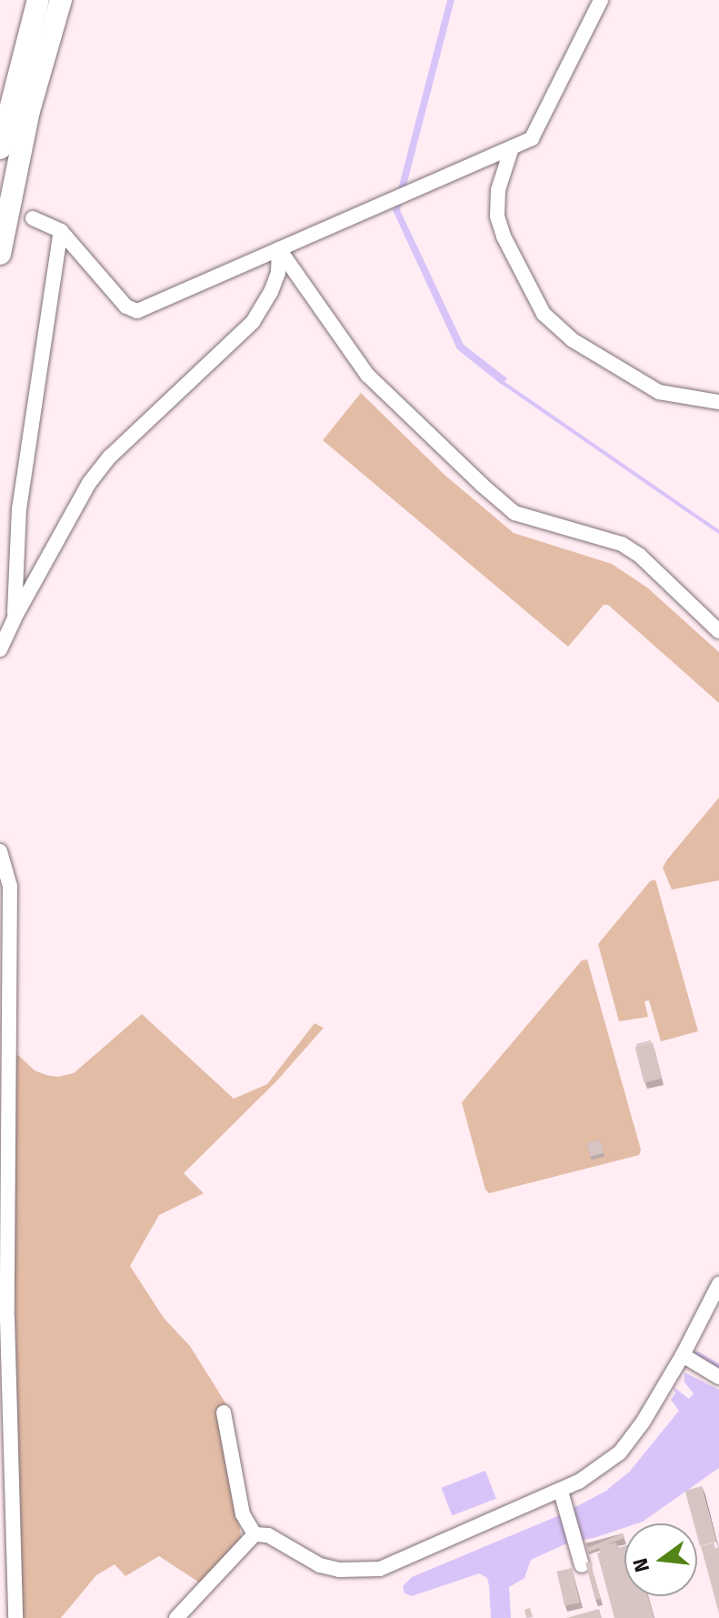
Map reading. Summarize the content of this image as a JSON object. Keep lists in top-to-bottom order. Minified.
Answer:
{"north":"left"}
